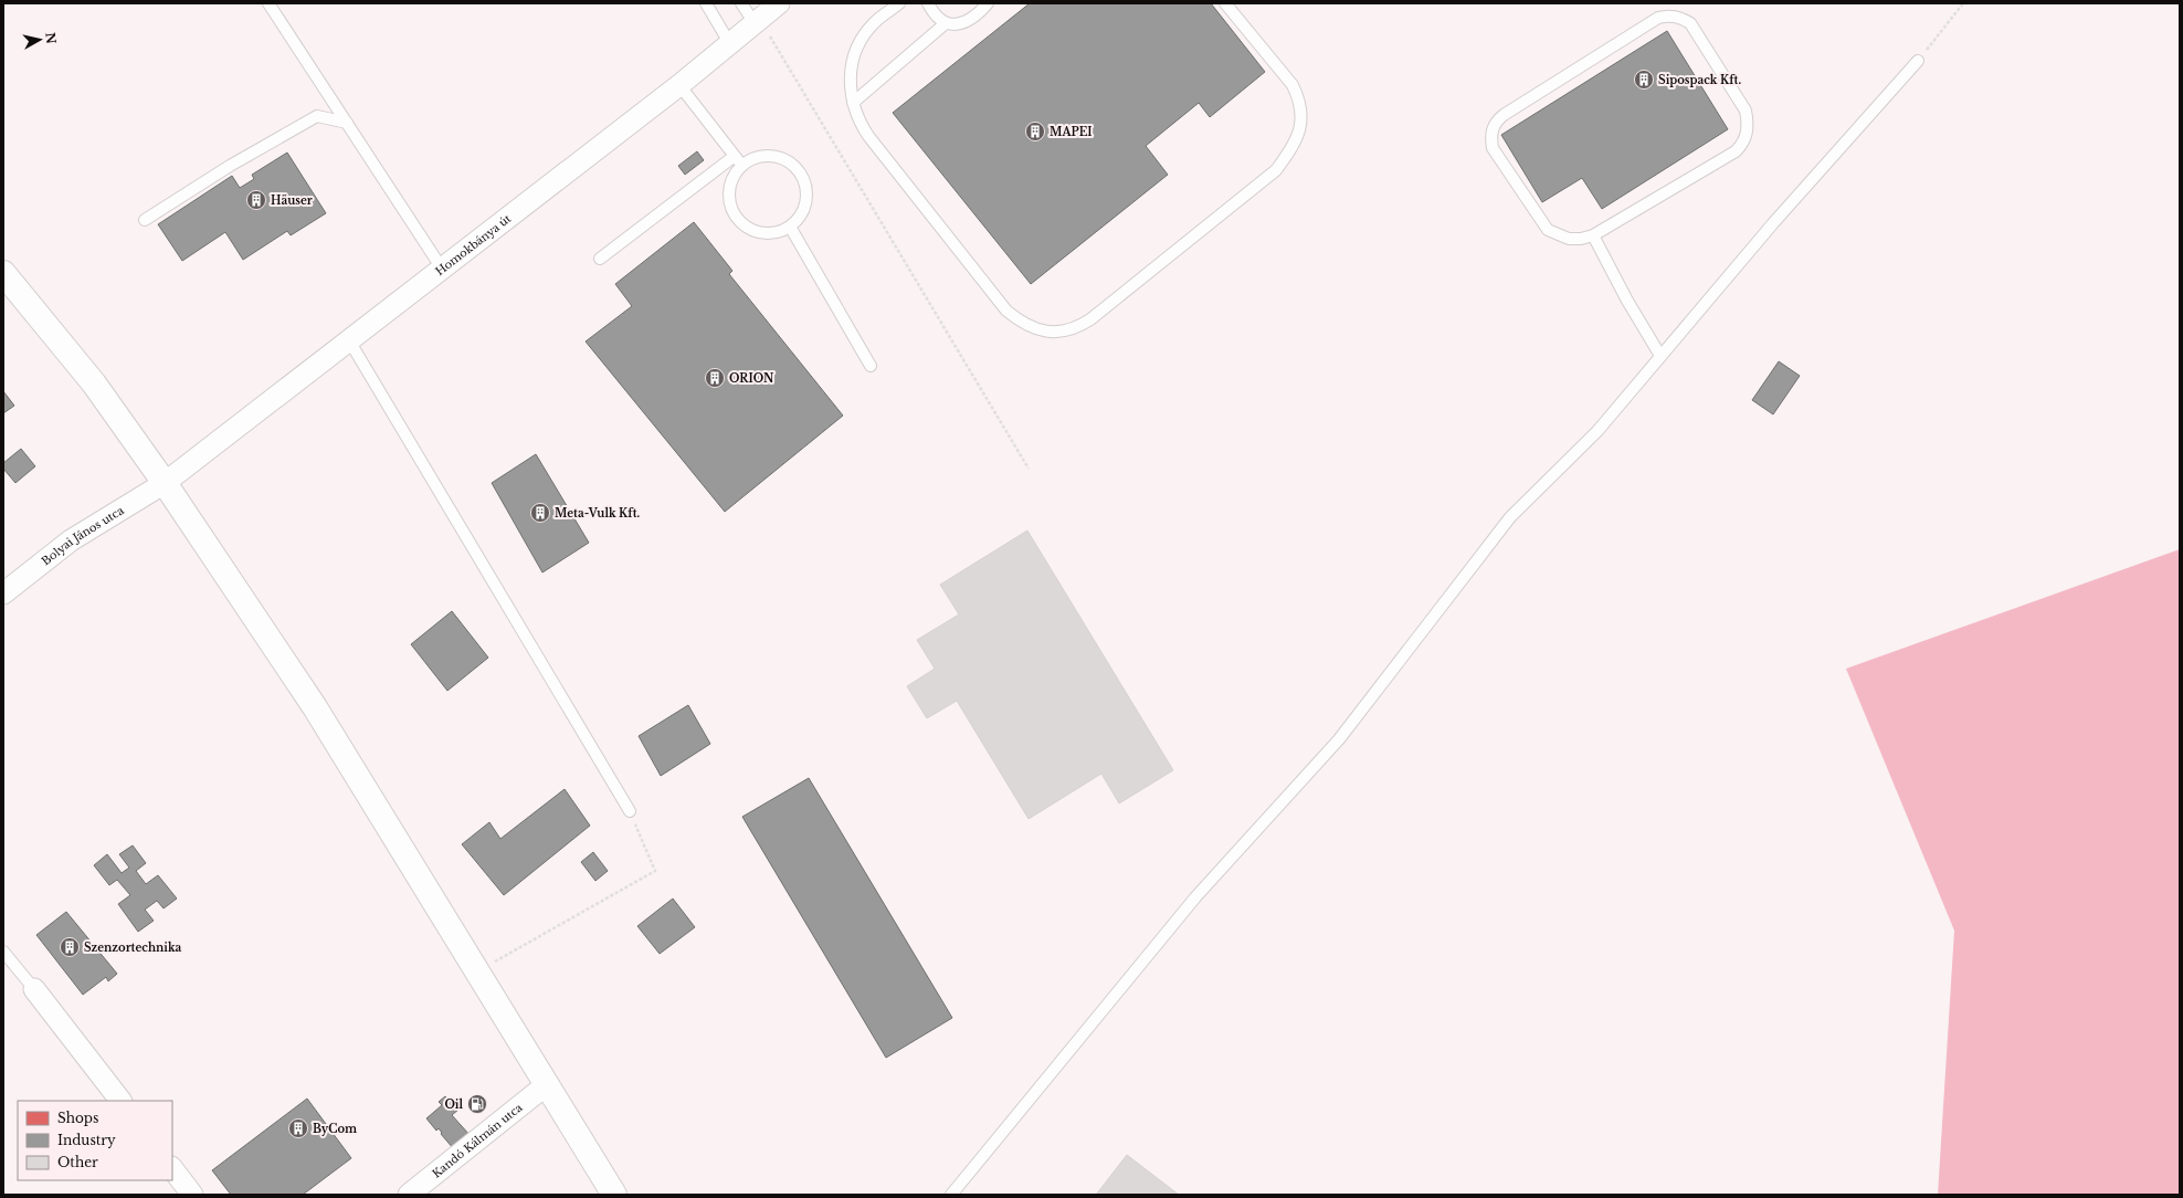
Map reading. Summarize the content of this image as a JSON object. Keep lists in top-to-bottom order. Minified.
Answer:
{"streets":{"street":["Homokbánya út","Bolyai János utca","Kandó Kálmán utca"]},"crossings":[["Homokbánya út","Bolyai János utca"]],"places":{"building":["Sipospack Kft.","MAPEI","Häuser","ORION","Meta-Vulk Kft.","Szenzortechnika","ByCom"],"fuel station":["Oil"]},"legend":["Shops","Industry","Other"],"north":"right"}
